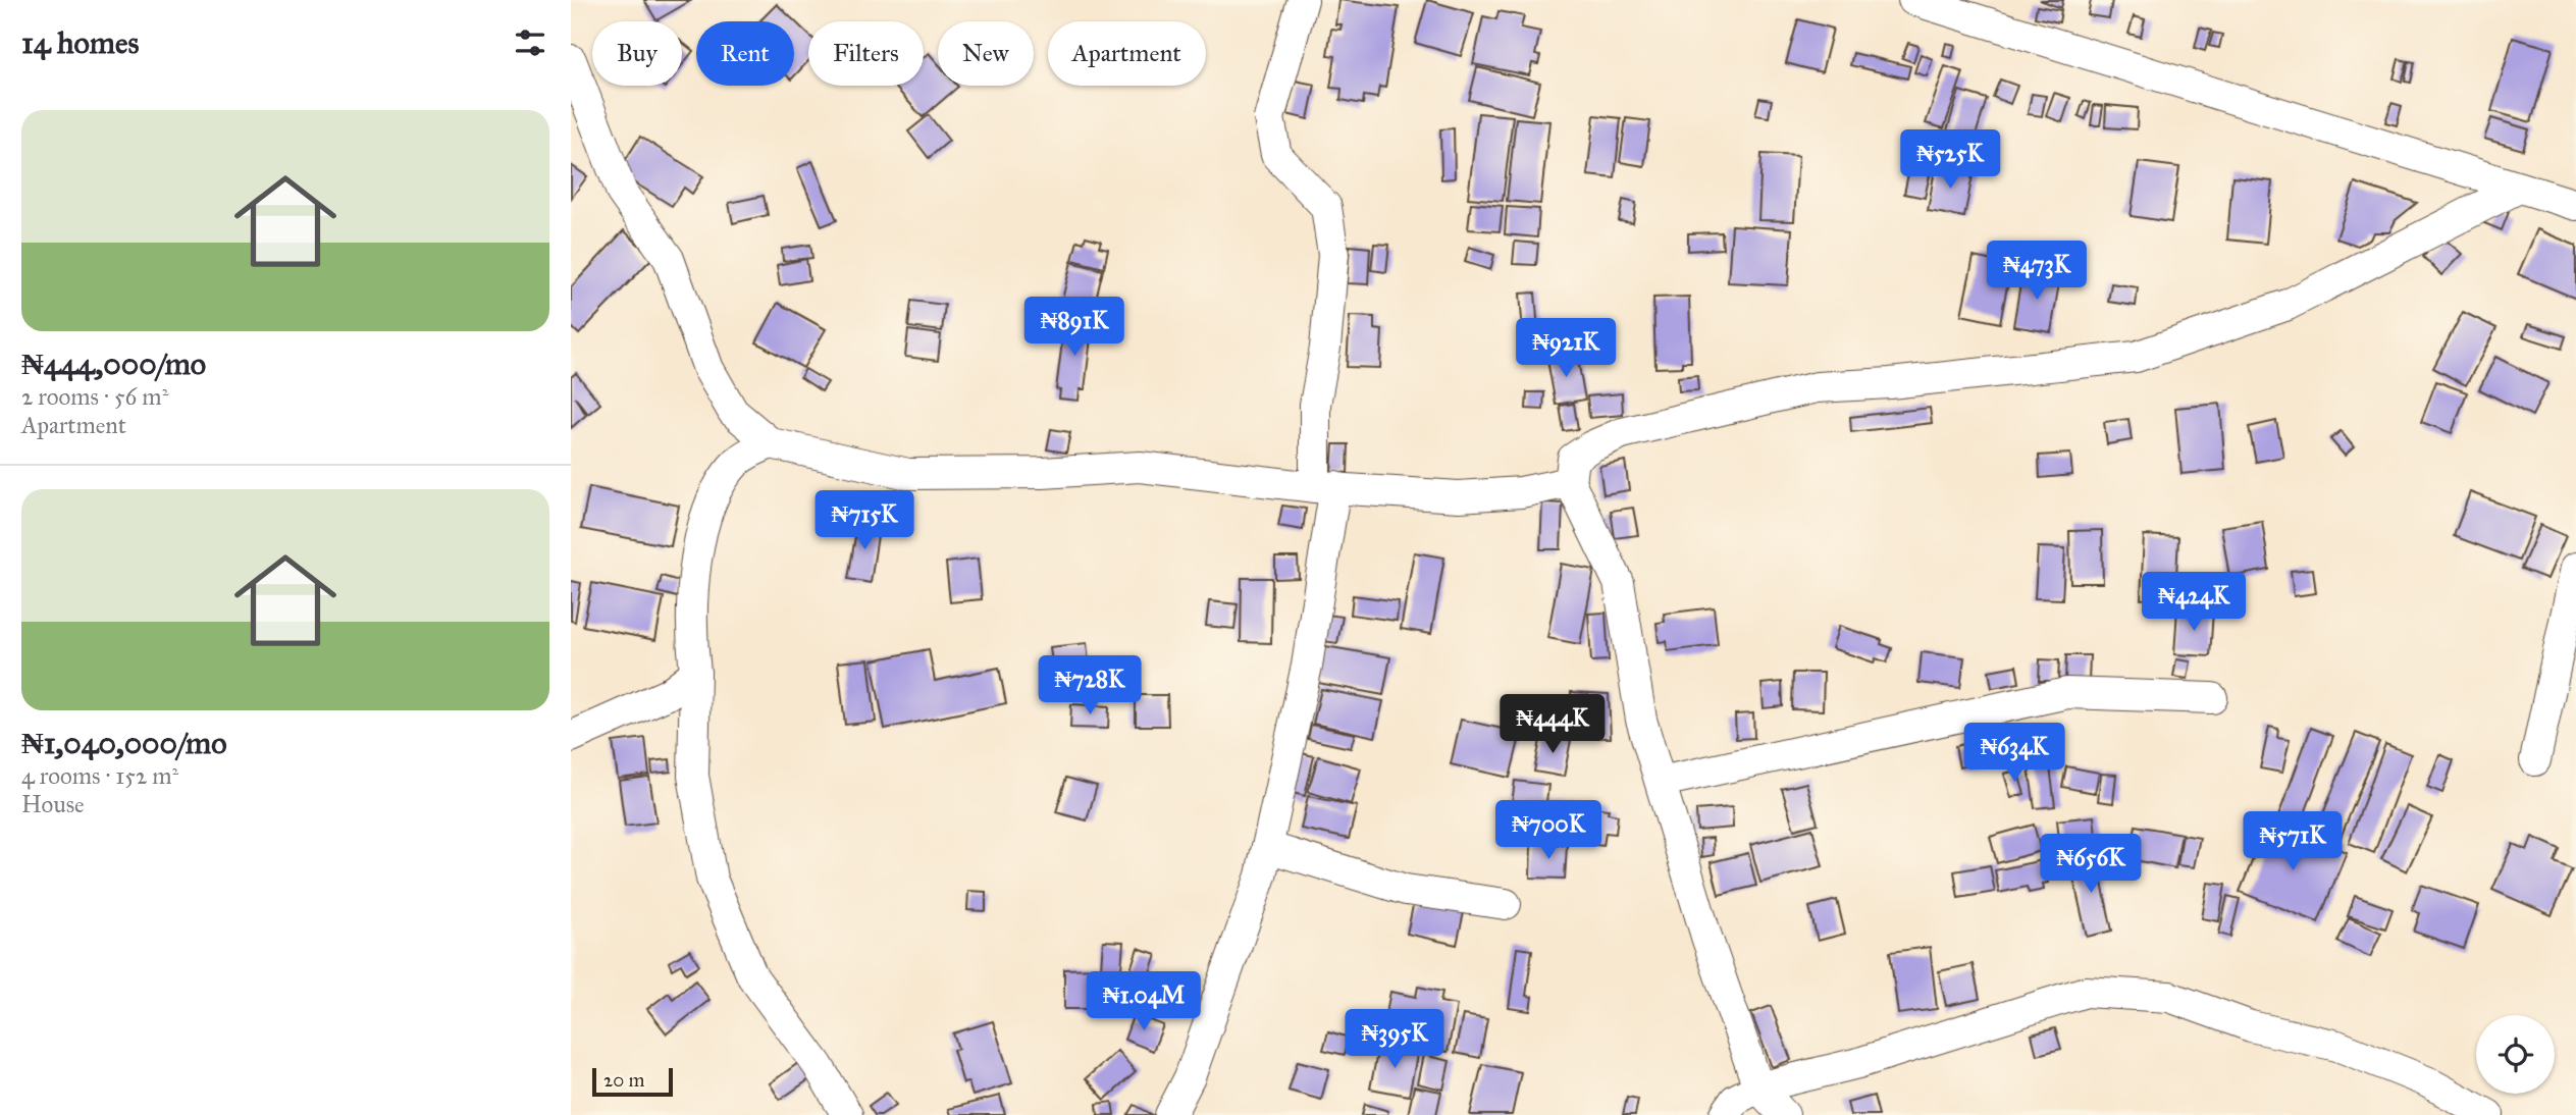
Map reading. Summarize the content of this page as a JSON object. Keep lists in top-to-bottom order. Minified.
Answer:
{"scale_bar":"20 m","page":{"heading":"14 homes","chip":["Buy","Rent","Filters","New","Apartment"],"list":[{"name":"₦444,000/mo","note":"2 rooms · 56 m² · Apartment"},{"name":"₦1,040,000/mo","note":"4 rooms · 152 m² · House"}],"price":["₦525K","₦473K","₦891K","₦921K","₦715K","₦424K","₦728K","₦444K","₦634K","₦700K","₦571K","₦656K","₦1.04M","₦395K"],"scale":"20 m"}}
